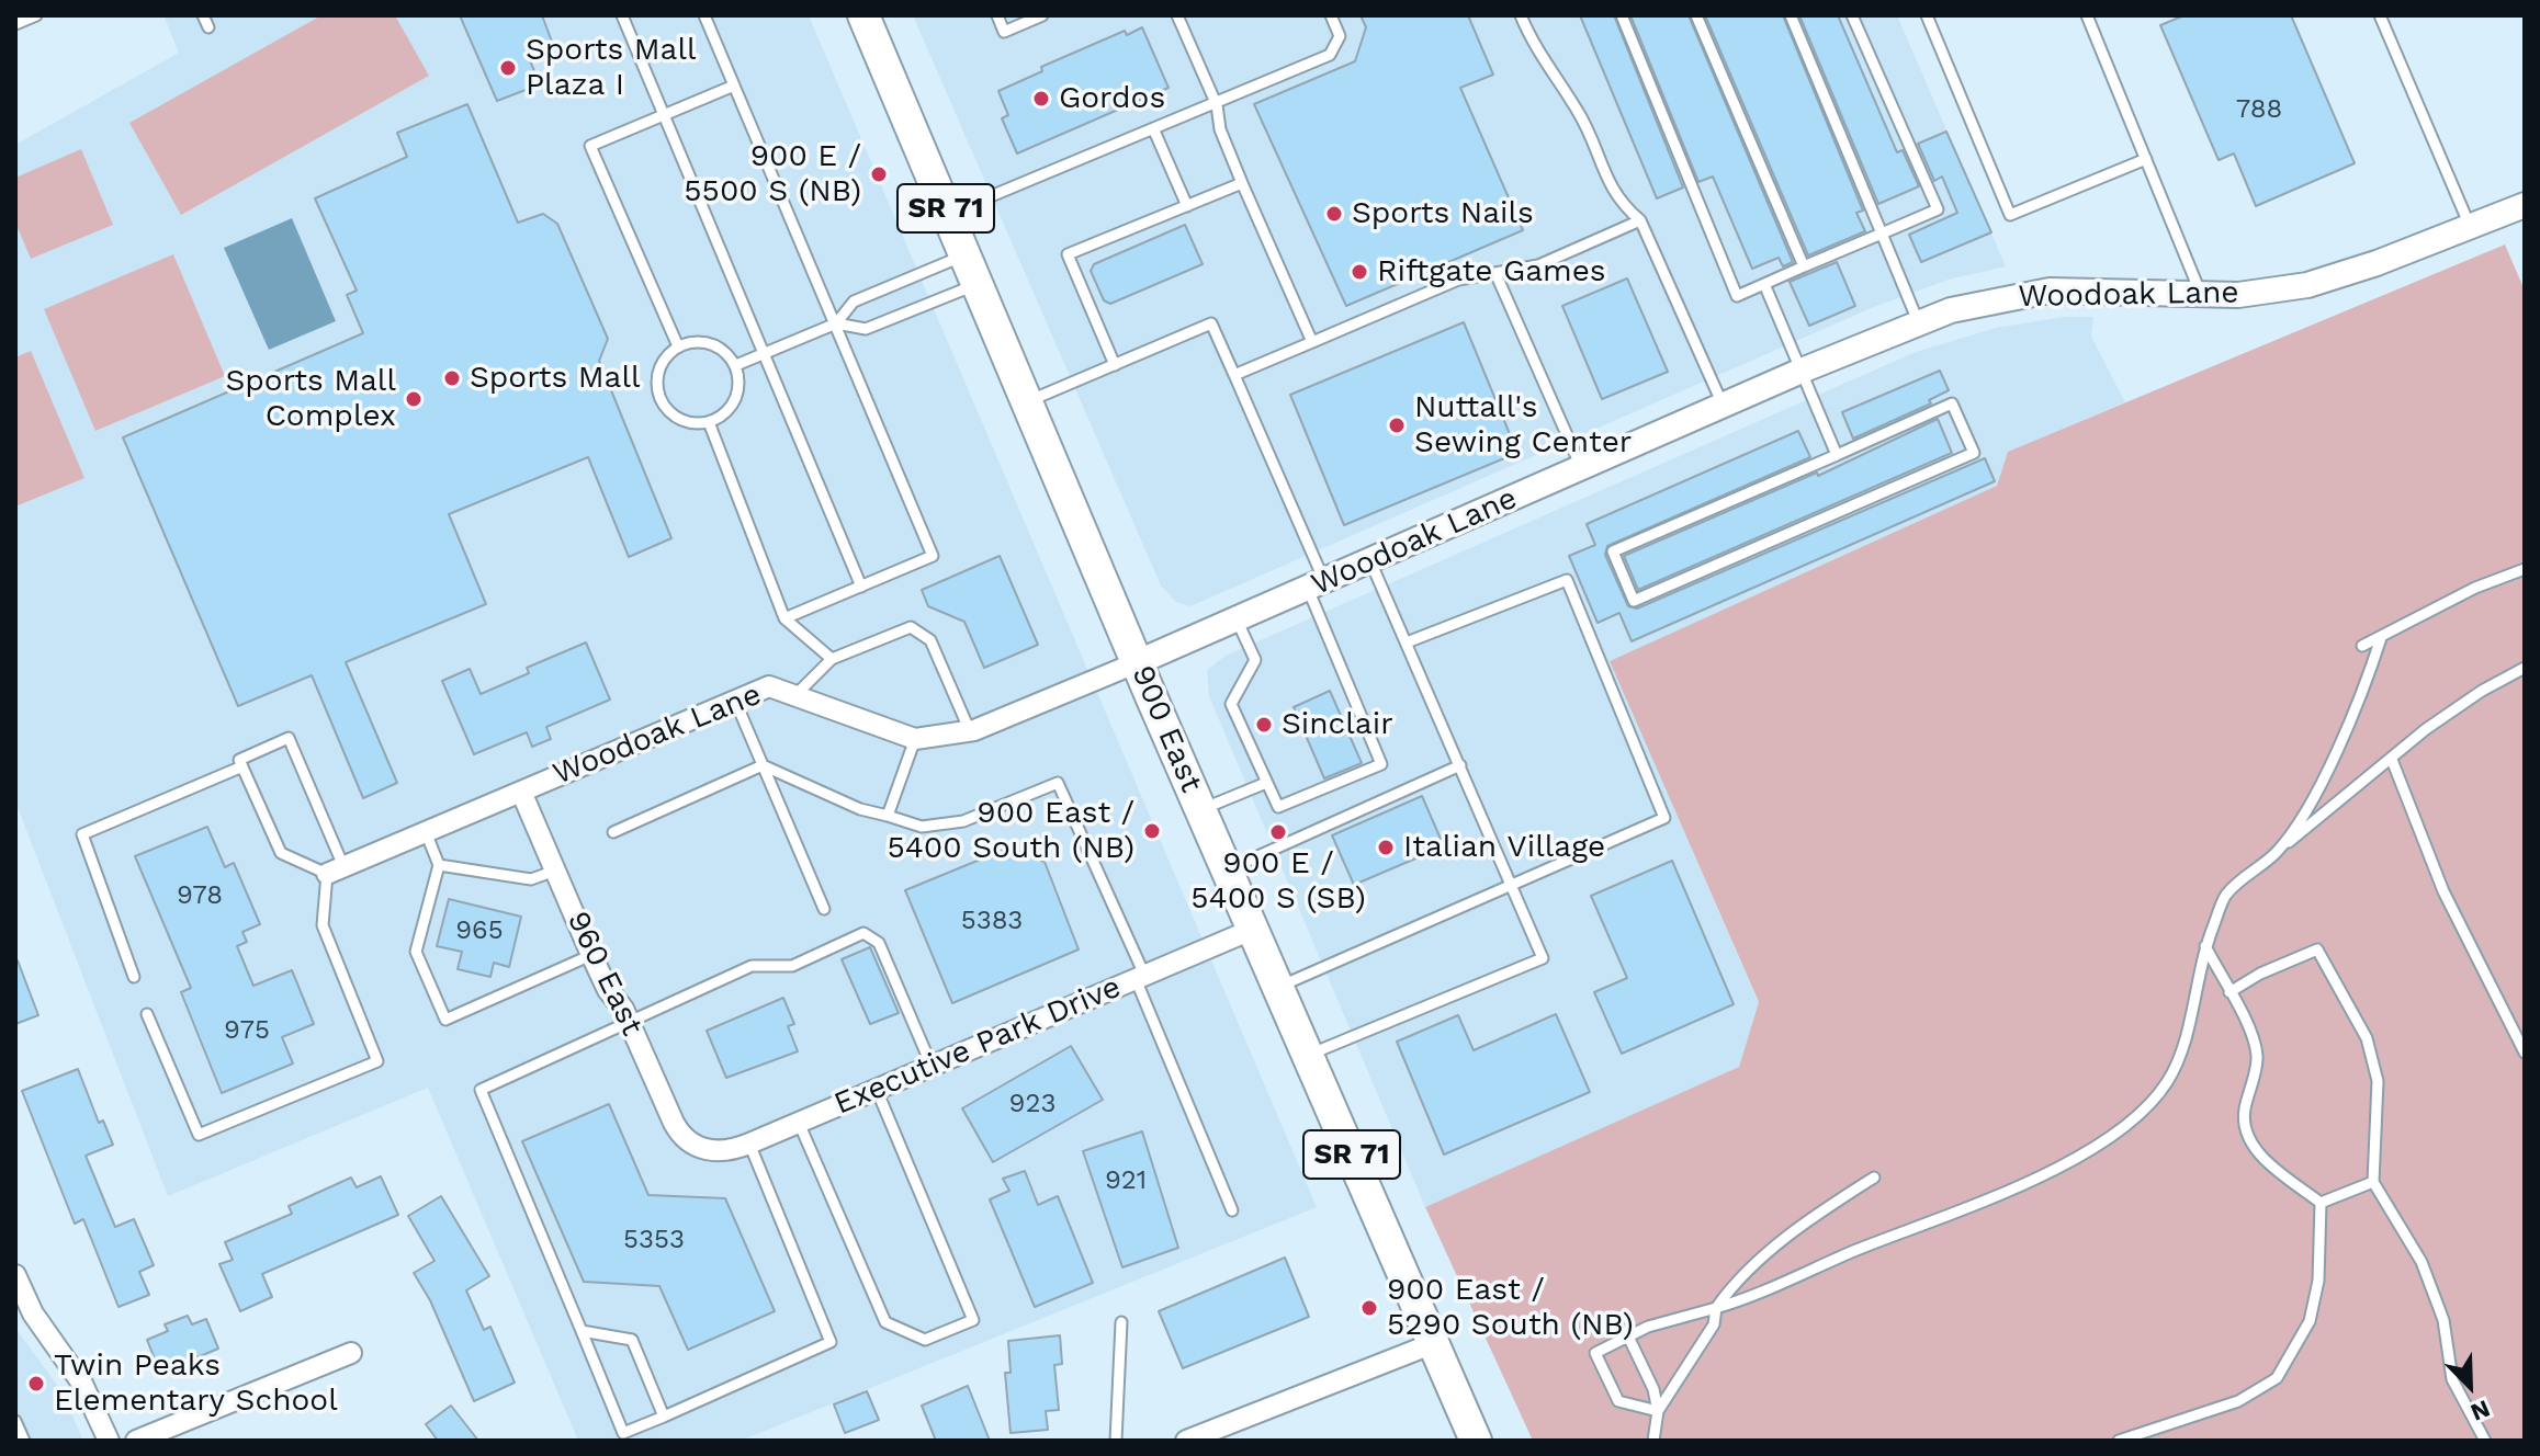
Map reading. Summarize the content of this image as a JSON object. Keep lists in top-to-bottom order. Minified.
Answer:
{"streets":{"main road":["SR 71","900 East"],"street":["Woodoak Lane","960 East","Executive Park Drive"]},"crossings":[["Woodoak Lane","900 East"],["Woodoak Lane","960 East"],["900 East","Executive Park Drive"],["960 East","Executive Park Drive"]],"places":["Sports Mall Plaza I","Gordos","900 E / 5500 S (NB)","Sports Nails","Riftgate Games","Sports Mall","Sports Mall Complex","Nuttall's Sewing Center","Sinclair","900 East / 5400 South (NB)","900 E / 5400 S (SB)","Italian Village","900 East / 5290 South (NB)","Twin Peaks Elementary School"],"house_numbers":["788","978","5383","965","975","923","921","5353"],"north":"bottom right"}
